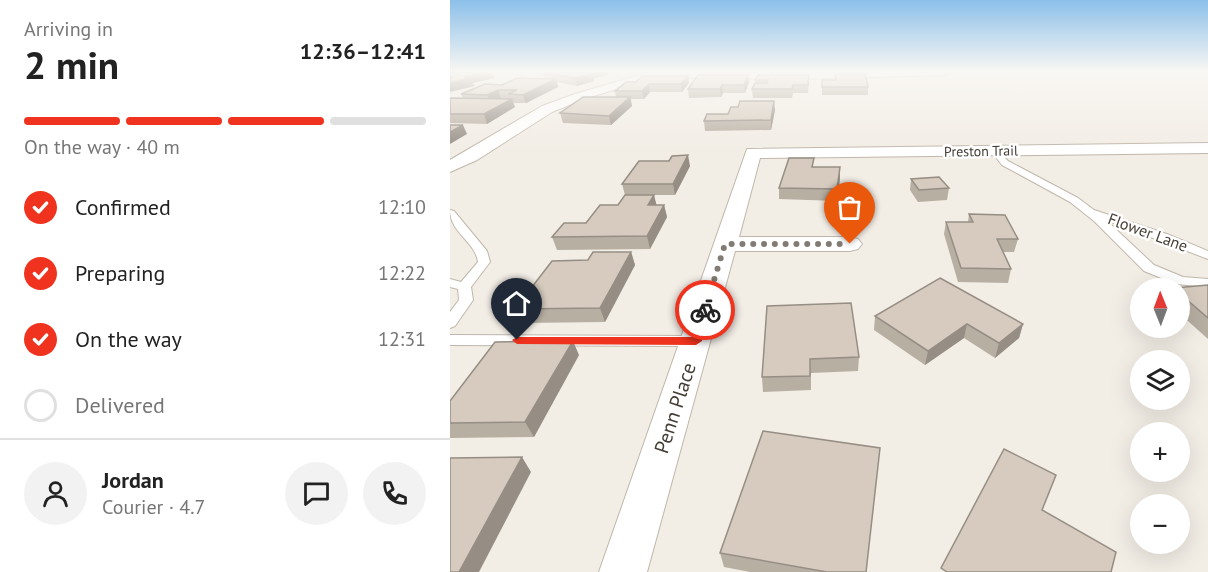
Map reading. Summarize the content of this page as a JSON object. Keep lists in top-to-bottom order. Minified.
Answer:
{"streets":{"street":["Preston Trail","Penn Place"],"lane":["Flower Lane"]},"crossings":[["Preston Trail","Flower Lane"],["Preston Trail","Penn Place"]],"north":"top","page":{"heading":["2 min","Arriving in","12:36–12:41"],"panel":["Jordan","Courier · 4.7"],"bar":"On the way · 40 m","list":[["Confirmed","12:10"],["Preparing","12:22"],["On the way","12:31"],"Delivered"],"map_buttons":["+","−"]}}
